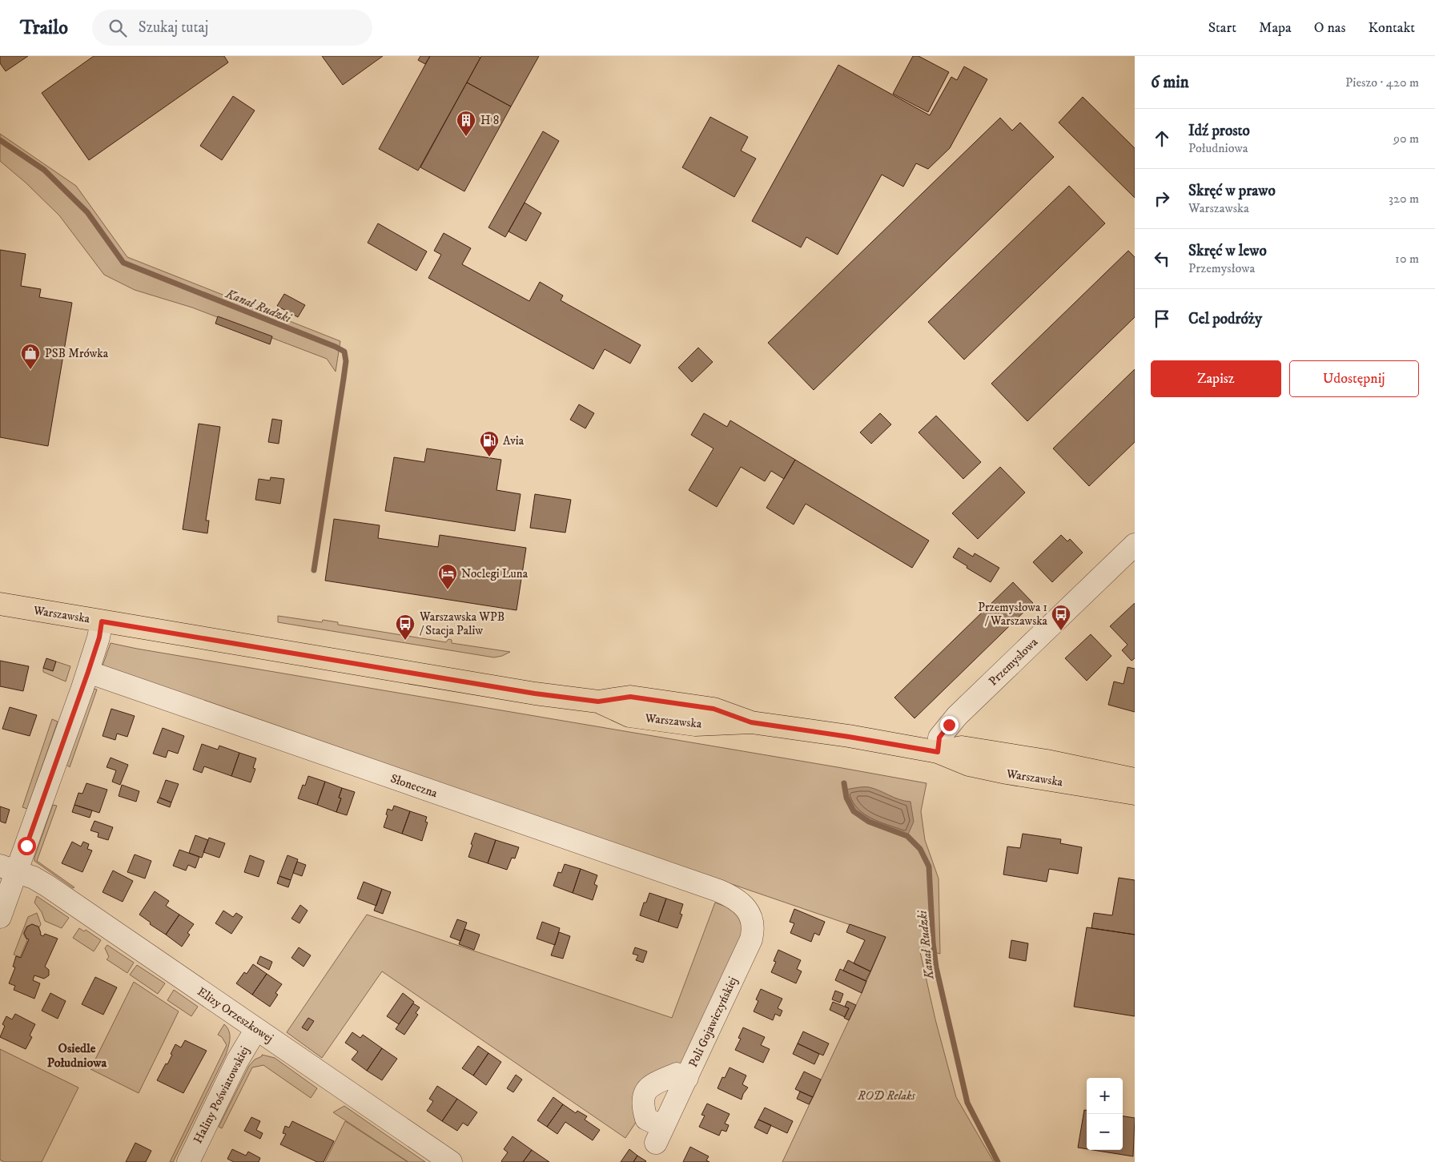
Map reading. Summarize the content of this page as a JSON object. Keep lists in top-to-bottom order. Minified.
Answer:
{"streets":{"main road":["Warszawska"],"street":["Przemysłowa","Słoneczna","Elizy Orzeszkowej","Poli Gojawiczyńskiej","Haliny Poświatowskiej"]},"crossings":[["Warszawska","Przemysłowa"],["Słoneczna","Poli Gojawiczyńskiej"],["Elizy Orzeszkowej","Haliny Poświatowskiej"]],"districts":["Osiedle Południowa"],"water":["Kanał Rudzki"],"parks":["ROD Relaks"],"places":{"building":["H 8"],"shop":["PSB Mrówka"],"fuel station":["Avia"],"hotel":["Noclegi Luna"],"bus stop":["Przemysłowa 1 / Warszawska","Warszawska WPB / Stacja Paliw"]},"page":{"header":"Trailo","search":"Szukaj tutaj","nav":["Start","Mapa","O nas","Kontakt"],"heading":["6 min","Pieszo · 420 m"],"list":[["Idź prosto","Południowa","90 m"],["Skręć w prawo","Warszawska","320 m"],["Skręć w lewo","Przemysłowa","10 m"],"Cel podróży"],"buttons":["Zapisz","Udostępnij"],"map_buttons":["+","−"]}}
